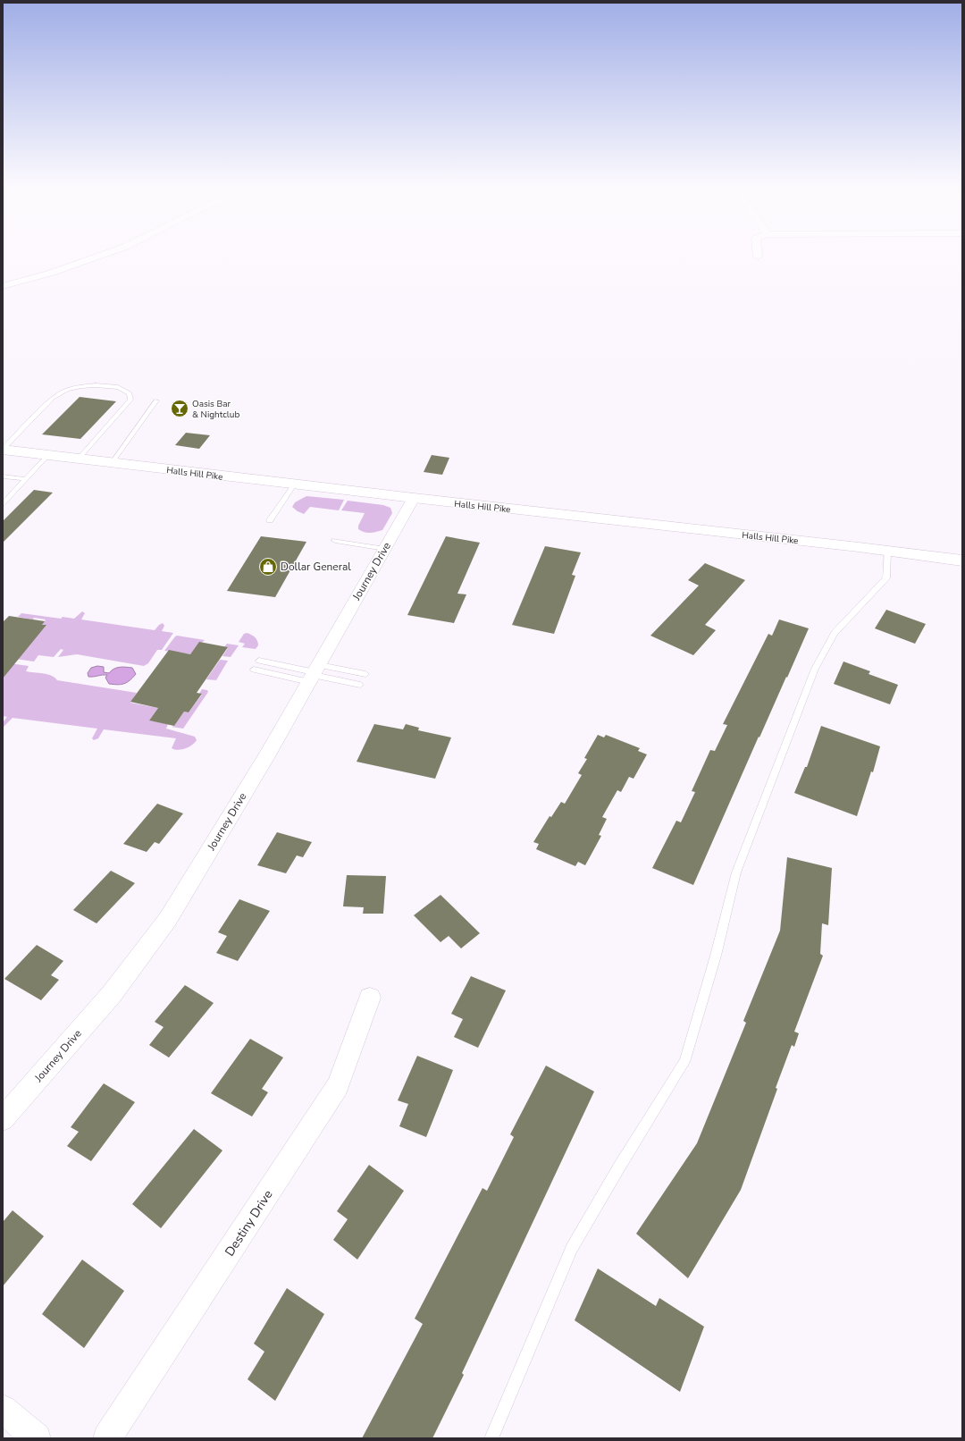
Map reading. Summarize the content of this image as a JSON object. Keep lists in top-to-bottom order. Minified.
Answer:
{"streets":{"street":["Halls Hill Pike","Journey Drive","Destiny Drive"]},"crossings":[["Halls Hill Pike","Journey Drive"]],"places":{"bar":["Oasis Bar & Nightclub"],"shop":["Dollar General"]}}
